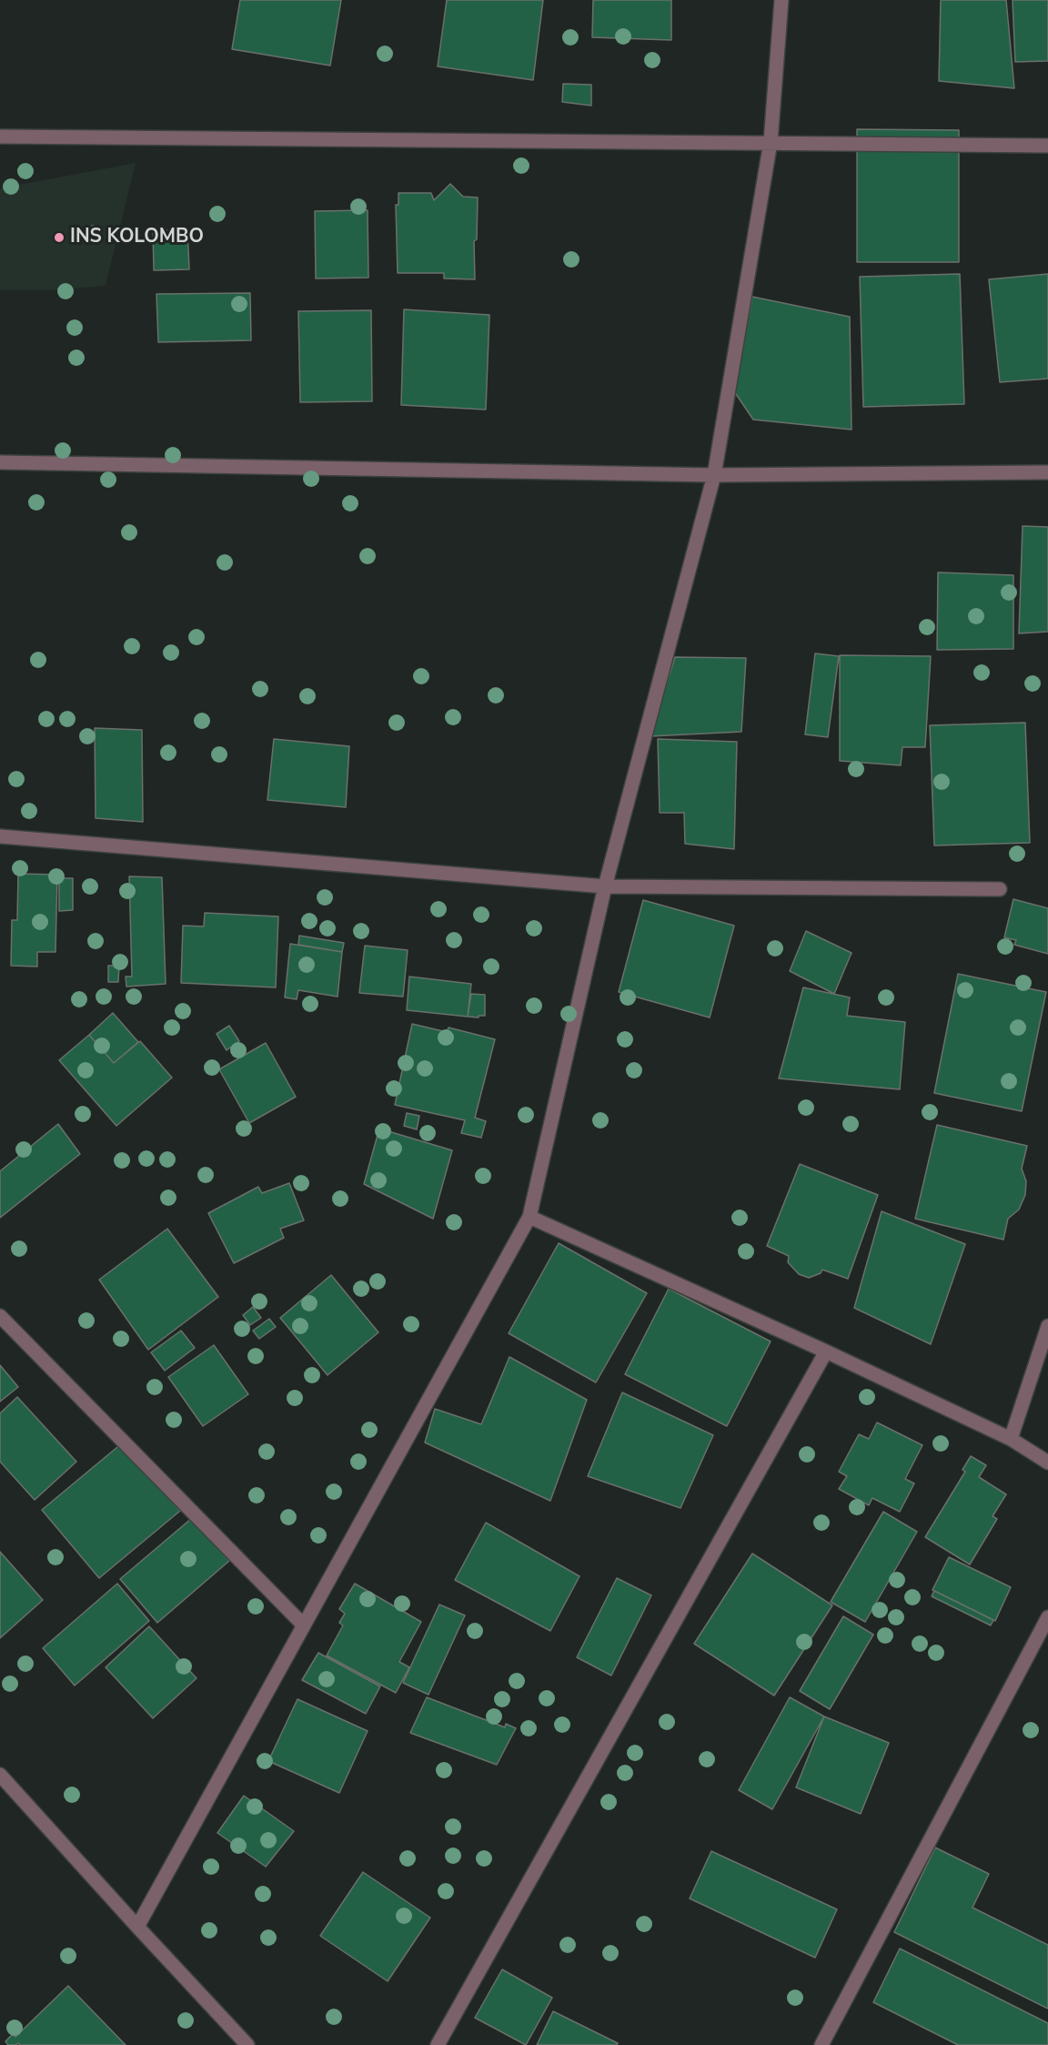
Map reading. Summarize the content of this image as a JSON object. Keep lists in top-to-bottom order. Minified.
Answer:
{"places":["INS KOLOMBO"]}
